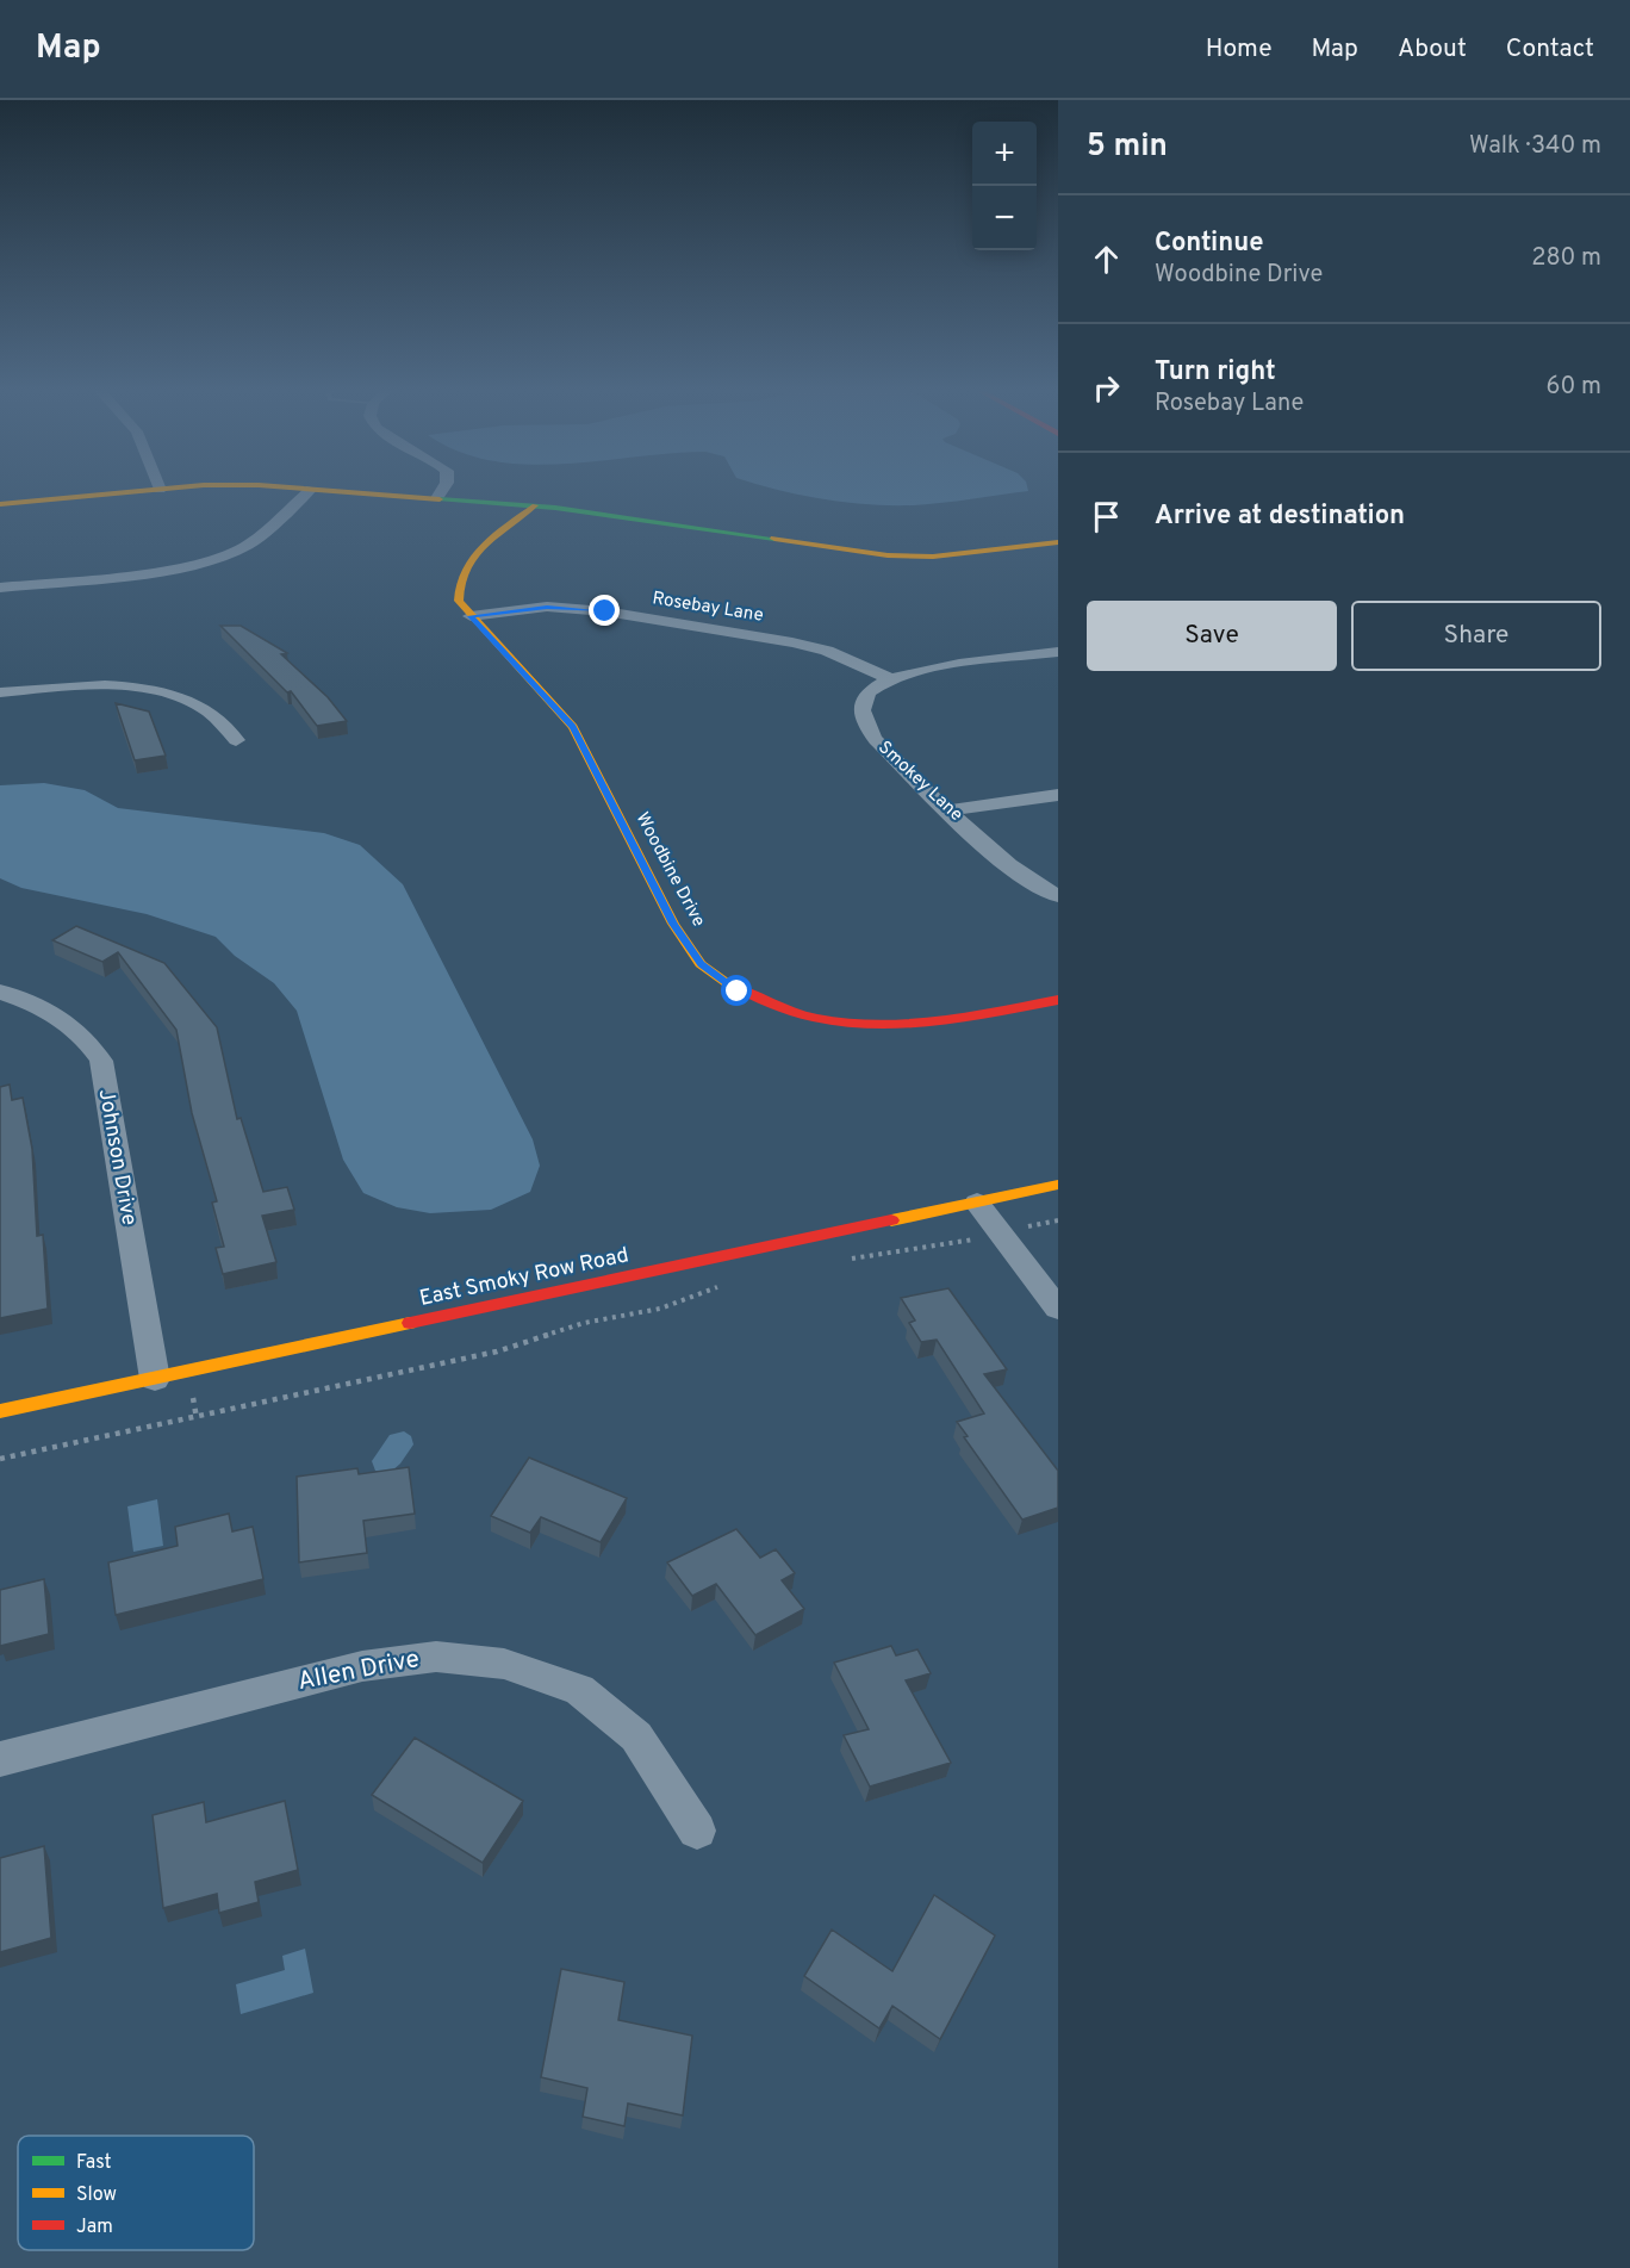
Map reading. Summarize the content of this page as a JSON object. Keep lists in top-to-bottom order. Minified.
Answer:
{"streets":{"street":["Rosebay Lane","Smokey Lane","Woodbine Drive","Johnson Drive","East Smoky Row Road","Allen Drive"]},"crossings":[["Rosebay Lane","Smokey Lane"],["Rosebay Lane","Woodbine Drive"],["Johnson Drive","East Smoky Row Road"]],"legend":["Fast","Slow","Jam"],"page":{"header":"Map","nav":["Home","Map","About","Contact"],"heading":["5 min","Walk · 340 m"],"map_buttons":["+","−"],"list":[["Continue","Woodbine Drive","280 m"],["Turn right","Rosebay Lane","60 m"],"Arrive at destination"],"buttons":["Save","Share"]}}
